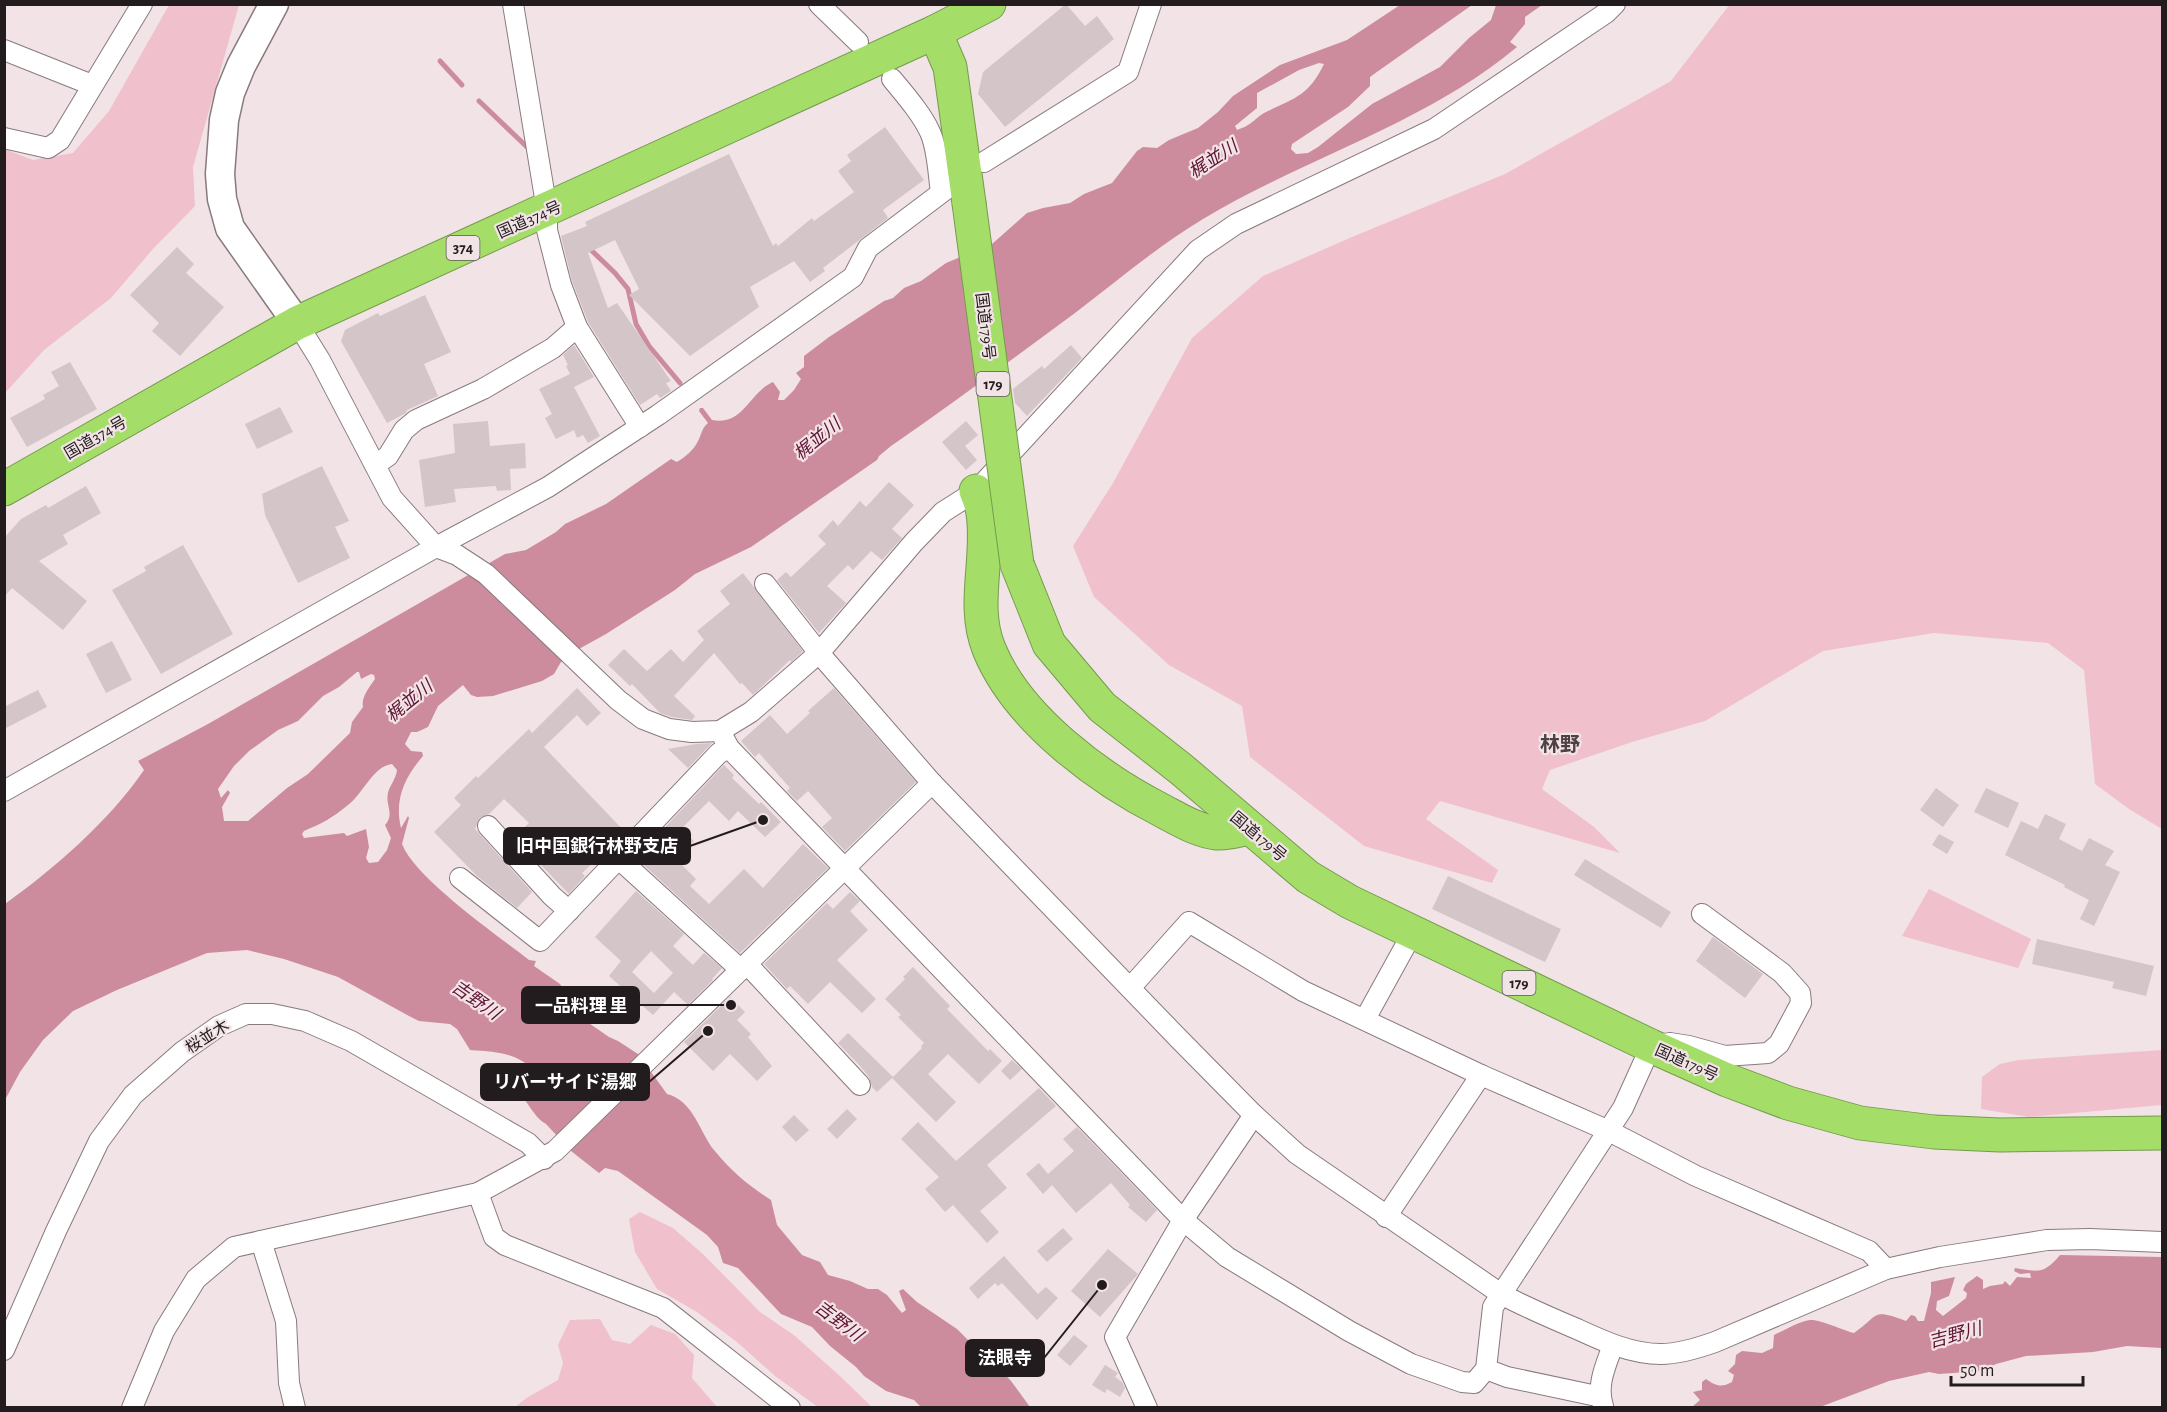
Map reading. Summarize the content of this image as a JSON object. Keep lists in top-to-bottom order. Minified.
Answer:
{"streets":{"highway":["国道374号","374","国道179号","179"],"street":["桜並木"]},"crossings":[["国道374号","国道179号"]],"districts":["林野"],"water":["梶並川","吉野川"],"places":["旧中国銀行林野支店","一品料理 里","リバーサイド湯郷","法眼寺"],"scale_bar":"50 m"}
